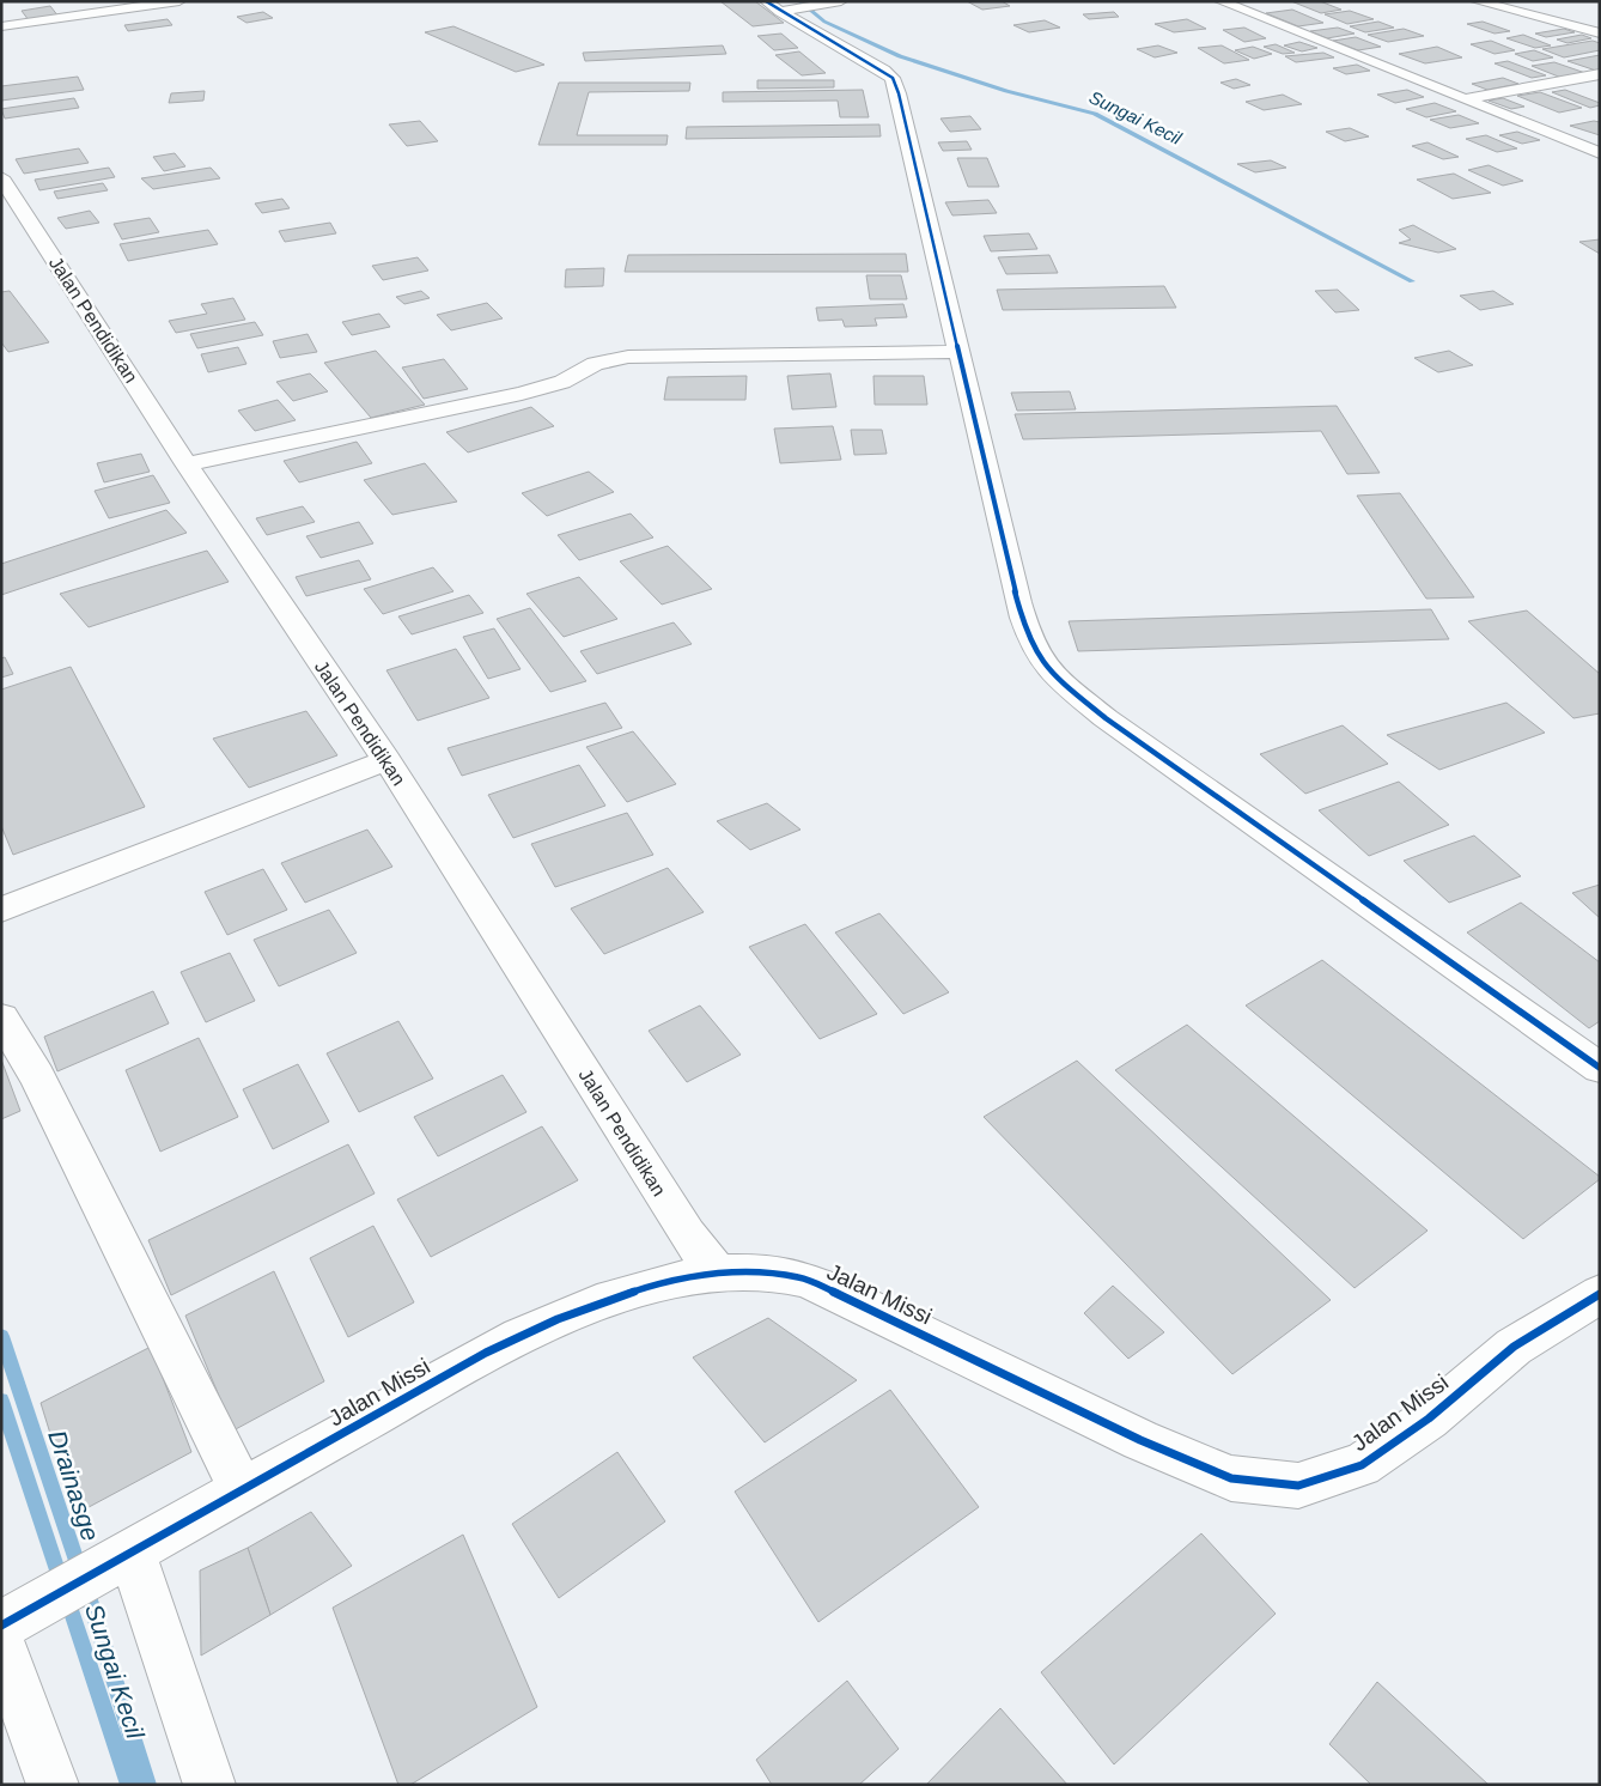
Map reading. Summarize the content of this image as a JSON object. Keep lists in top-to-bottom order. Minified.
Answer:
{"streets":{"main road":["Jalan Pendidikan","Jalan Missi"]},"crossings":[["Jalan Pendidikan","Jalan Missi"]],"water":["Sungai Kecil","Drainasge"]}
